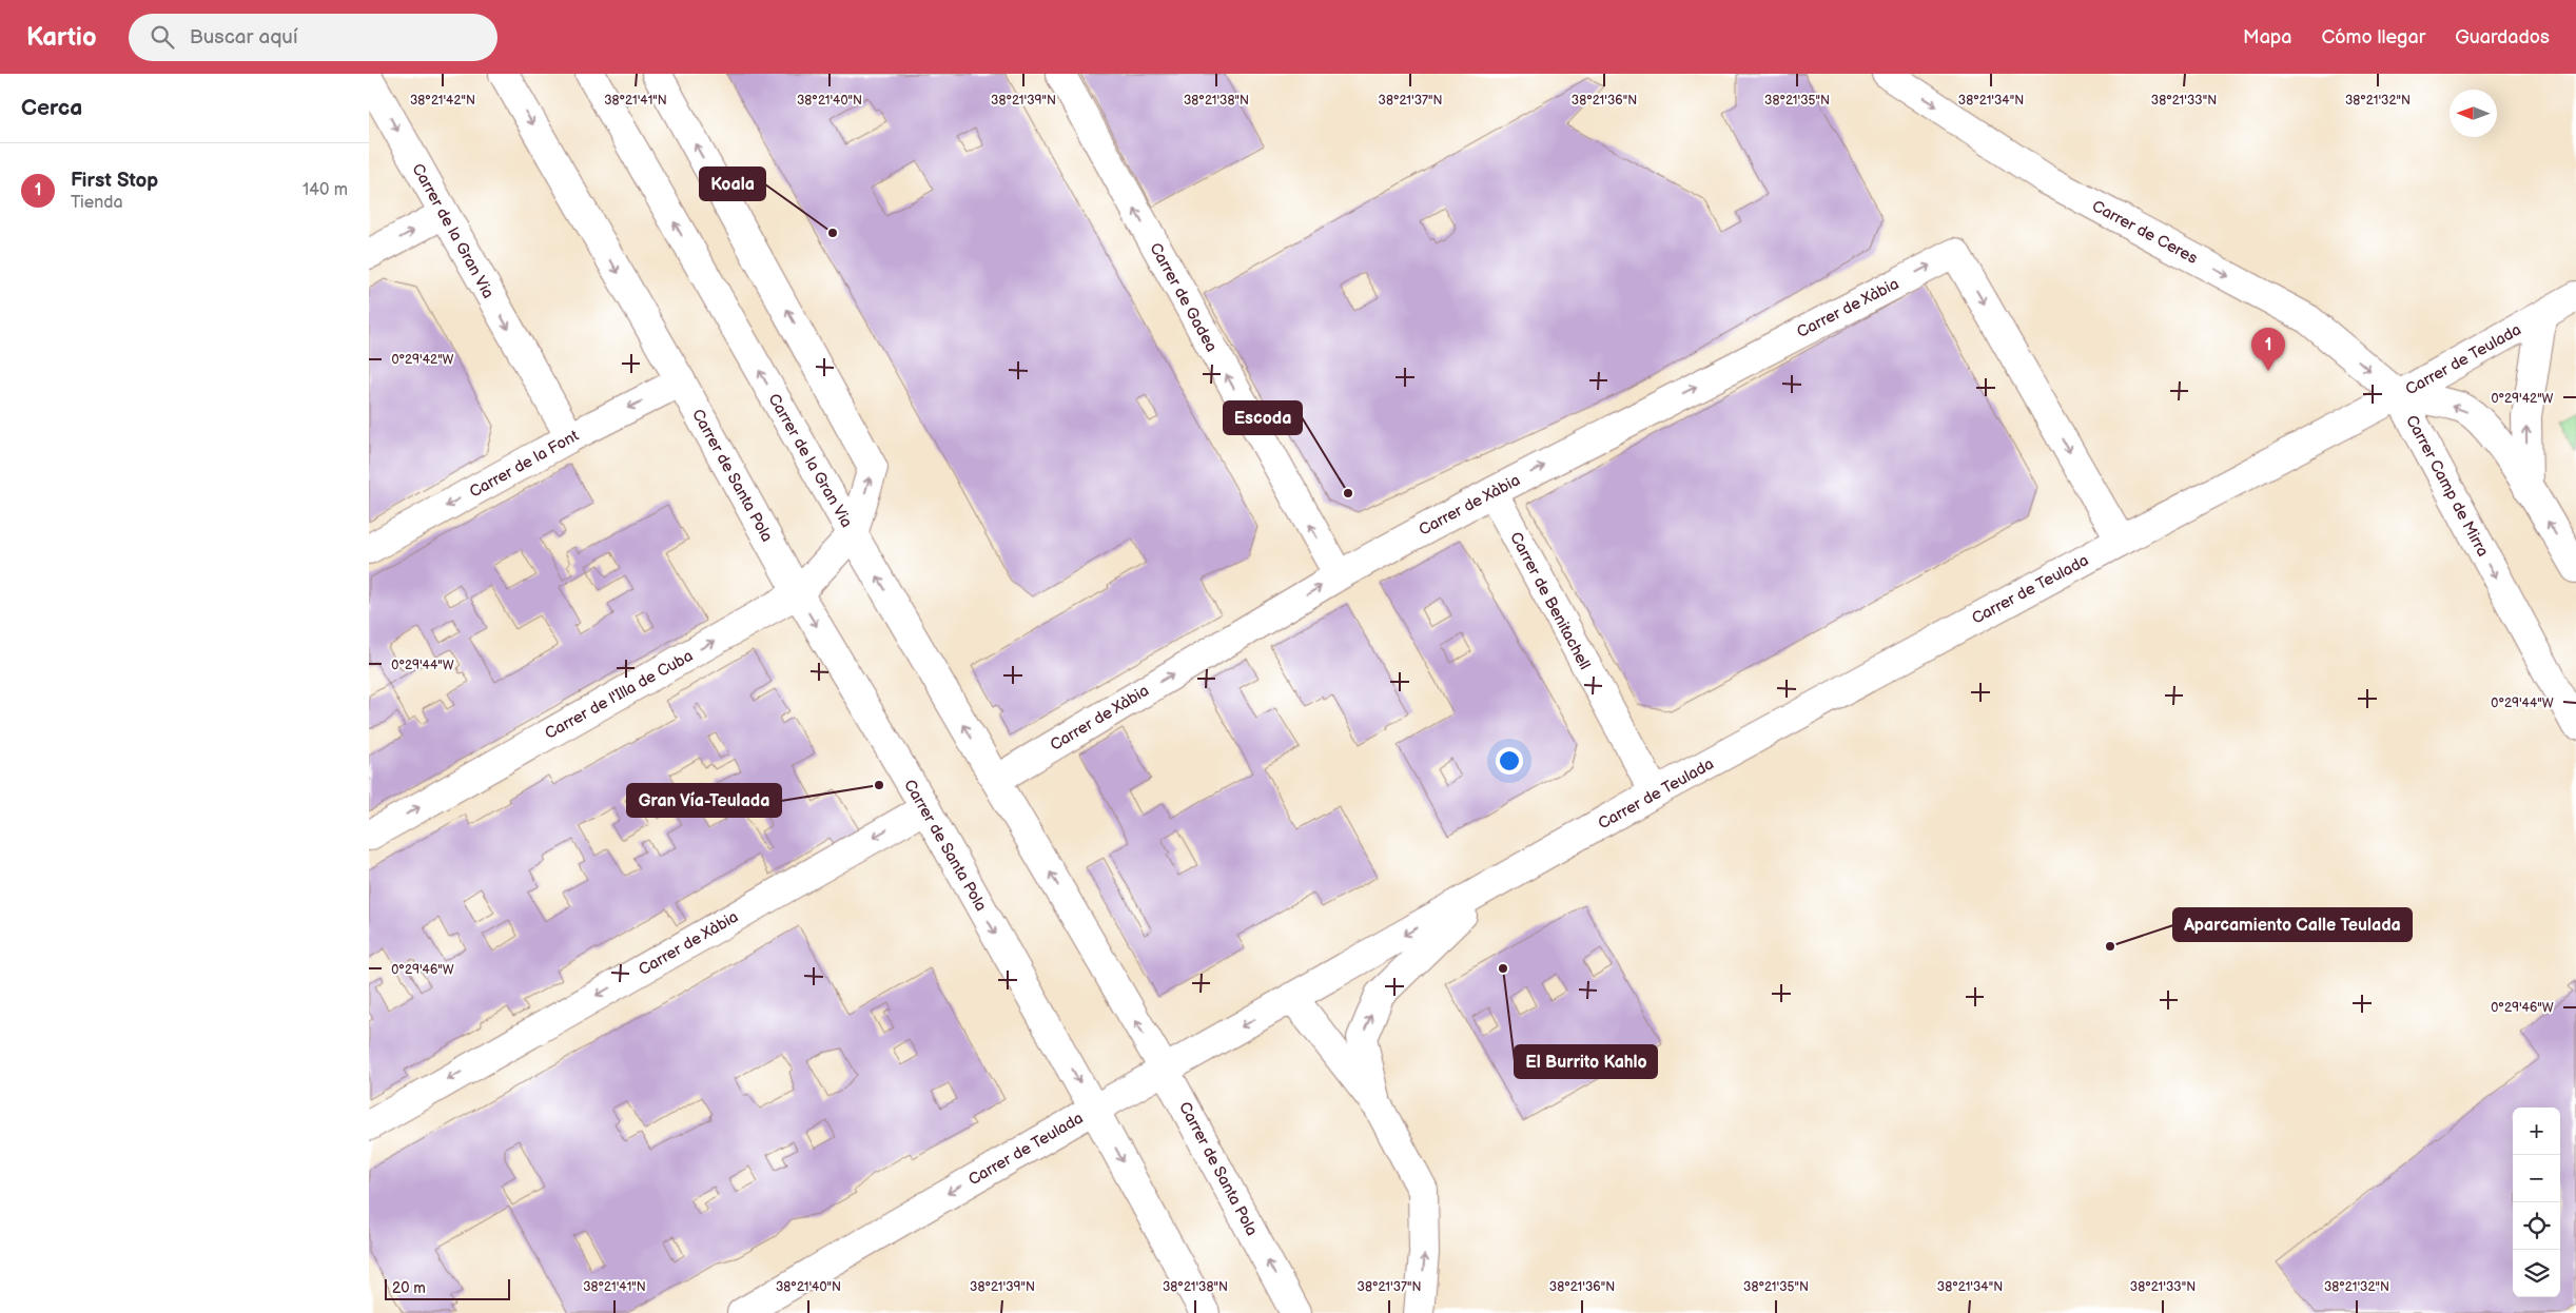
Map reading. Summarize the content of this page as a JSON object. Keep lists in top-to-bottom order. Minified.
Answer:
{"streets":{"street":["Carrer de la Gran Via","Carrer de Ceres","Carrer de Gadea","Carrer de Xàbia","Carrer de Teulada","Carrer de la Font","Carrer de Santa Pola","Carrer Camp de Mirra","Carrer de Benitachell","Carrer de l'Illa de Cuba"]},"crossings":[["Carrer de la Gran Via","Carrer de la Font"],["Carrer de la Gran Via","Carrer de Santa Pola"],["Carrer de la Gran Via","Carrer de l'Illa de Cuba"],["Carrer de Ceres","Carrer de Teulada"],["Carrer de Ceres","Carrer Camp de Mirra"],["Carrer de Gadea","Carrer de Xàbia"],["Carrer de Xàbia","Carrer de Teulada"],["Carrer de Xàbia","Carrer de Santa Pola"],["Carrer de Xàbia","Carrer de Benitachell"],["Carrer de Teulada","Carrer de Santa Pola"],["Carrer de Teulada","Carrer Camp de Mirra"],["Carrer de Teulada","Carrer de Benitachell"],["Carrer de la Font","Carrer de Santa Pola"],["Carrer de Santa Pola","Carrer de l'Illa de Cuba"]],"one_way":["Carrer de Ceres","Carrer de Gadea","Carrer de la Font","Carrer de l'Illa de Cuba"],"places":["Koala","Escoda","Gran Vía-Teulada","Aparcamiento Calle Teulada","El Burrito Kahlo"],"scale_bar":"20 m","north":"left","page":{"header":"Kartio","search":"Buscar aquí","nav":["Mapa","Cómo llegar","Guardados"],"heading":"Cerca","list":[{"mark":"1","name":"First Stop","note":"Tienda","value":"140 m"}],"pins":"1","map_buttons":["+","−"],"scale":"20 m"},"coordinates":["38°21'42\"N","38°21'41\"N","38°21'40\"N","38°21'39\"N","38°21'38\"N","38°21'37\"N","38°21'36\"N","38°21'35\"N","38°21'34\"N","38°21'33\"N","38°21'32\"N","0°29'42\"W","0°29'44\"W","0°29'46\"W"]}
